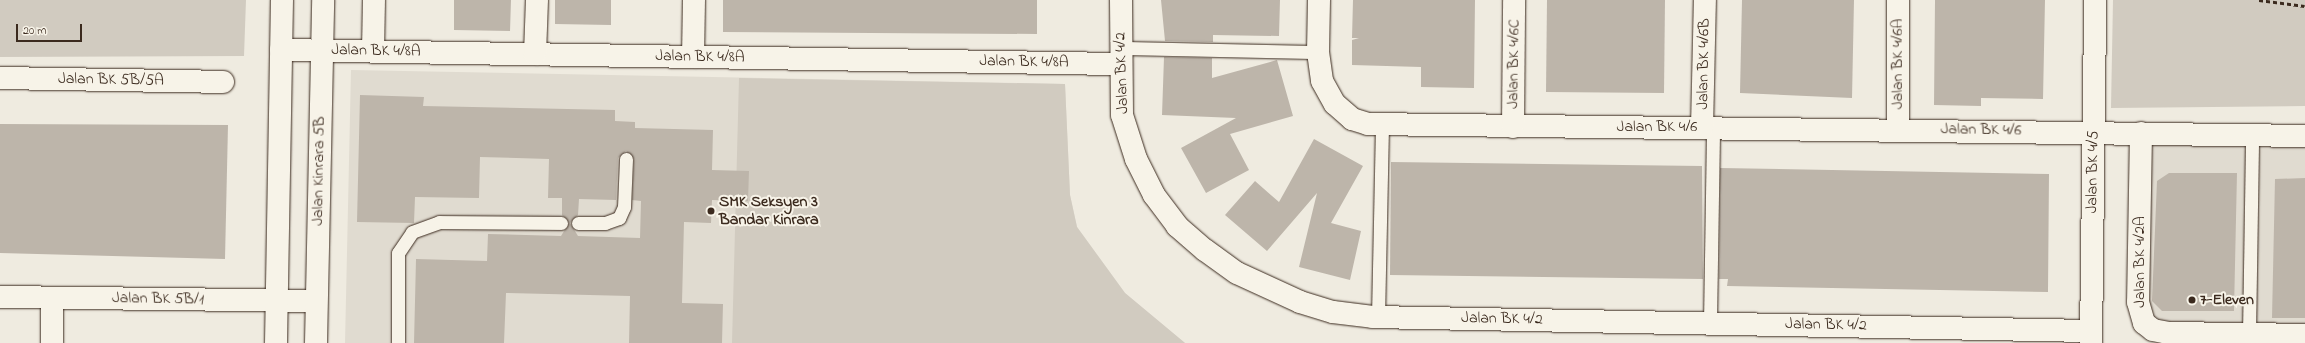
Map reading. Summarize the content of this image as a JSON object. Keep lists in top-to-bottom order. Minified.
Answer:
{"streets":{"street":["Jalan BK 4/8A","Jalan BK 4/6C","Jalan BK 4/6B","Jalan BK 4/6A","Jalan BK 4/2","Jalan BK 5B/5A","Jalan BK 4/6","Jalan Kinrara 5B","Jalan BK 4/5","Jalan BK 4/2A","Jalan BK 5B/1"]},"crossings":[["Jalan BK 4/8A","Jalan BK 4/2"],["Jalan BK 4/8A","Jalan Kinrara 5B"],["Jalan BK 4/6C","Jalan BK 4/6"],["Jalan BK 4/6B","Jalan BK 4/6"],["Jalan BK 4/6A","Jalan BK 4/6"],["Jalan BK 4/2","Jalan BK 4/5"],["Jalan BK 4/6","Jalan BK 4/5"],["Jalan Kinrara 5B","Jalan BK 5B/1"]],"places":["SMK Seksyen 3 Bandar Kinrara","7-Eleven"],"scale_bar":"20 m"}
